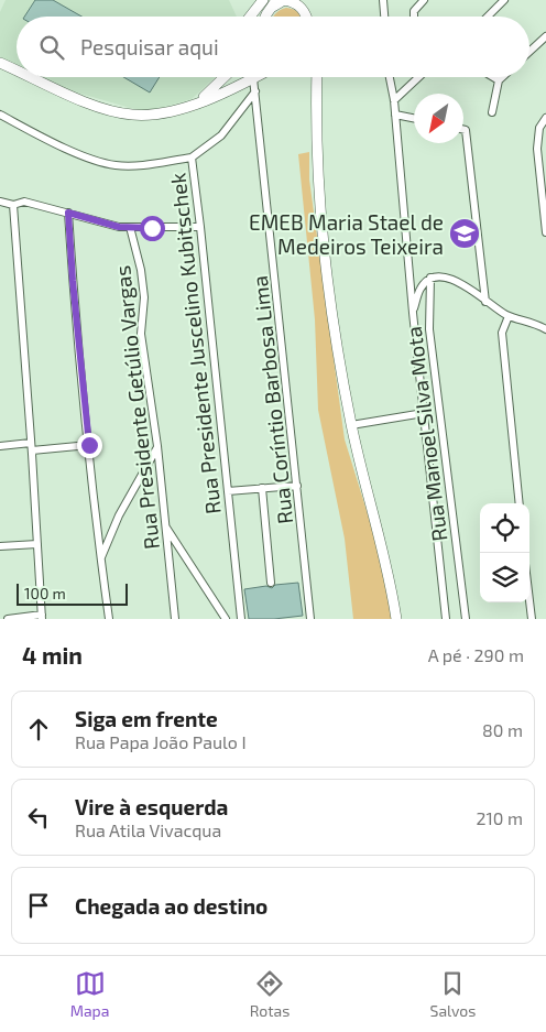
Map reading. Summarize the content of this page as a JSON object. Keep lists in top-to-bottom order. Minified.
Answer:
{"streets":{"street":["Rua Presidente Juscelino Kubitschek","Rua Coríntio Barbosa Lima","Rua Presidente Getúlio Vargas","Rua Manoel Silva Mota"]},"crossings":[["Rua Presidente Juscelino Kubitschek","Rua Coríntio Barbosa Lima"]],"places":{"school or university":["EMEB Maria Stael de Medeiros Teixeira"]},"scale_bar":"100 m","north":"bottom left","page":{"search":"Pesquisar aqui","scale":"100 m","heading":["4 min","A pé · 290 m"],"list":[["Siga em frente","Rua Papa João Paulo I","80 m"],["Vire à esquerda","Rua Atila Vivacqua","210 m"],"Chegada ao destino"],"nav":["Mapa","Rotas","Salvos"]}}
